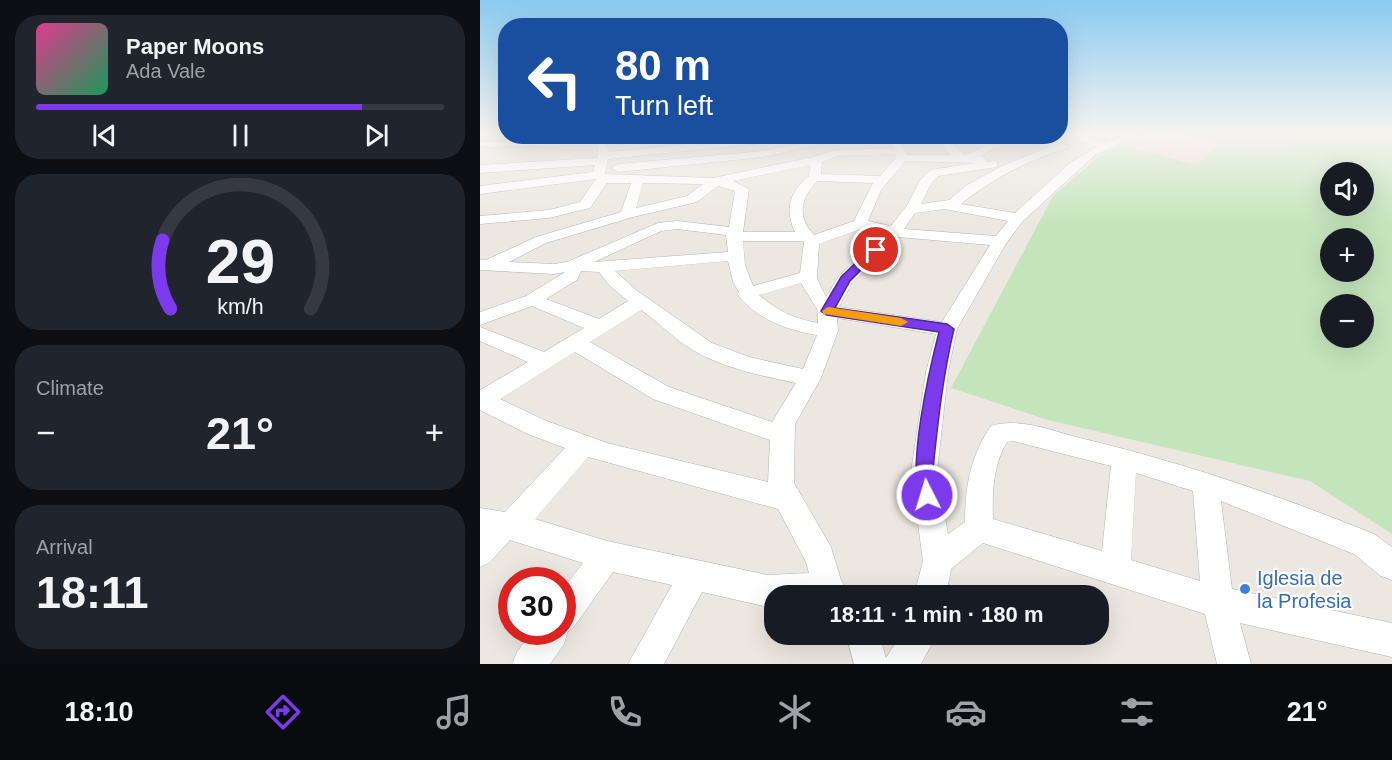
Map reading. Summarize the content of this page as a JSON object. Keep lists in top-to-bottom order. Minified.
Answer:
{"places":["Iglesia de la Profesia"],"page":{"turn":["80 m","Turn left"],"song":["Paper Moons","Ada Vale"],"map_buttons":["+","−"],"tile":["Climate",["Arrival","18:11"]],"heat":["−","21°","+"],"limit":"30","trip":"18:11 · 1 min · 180 m","tabs":["18:10","21°"],"gauge":["29","km/h"]}}
